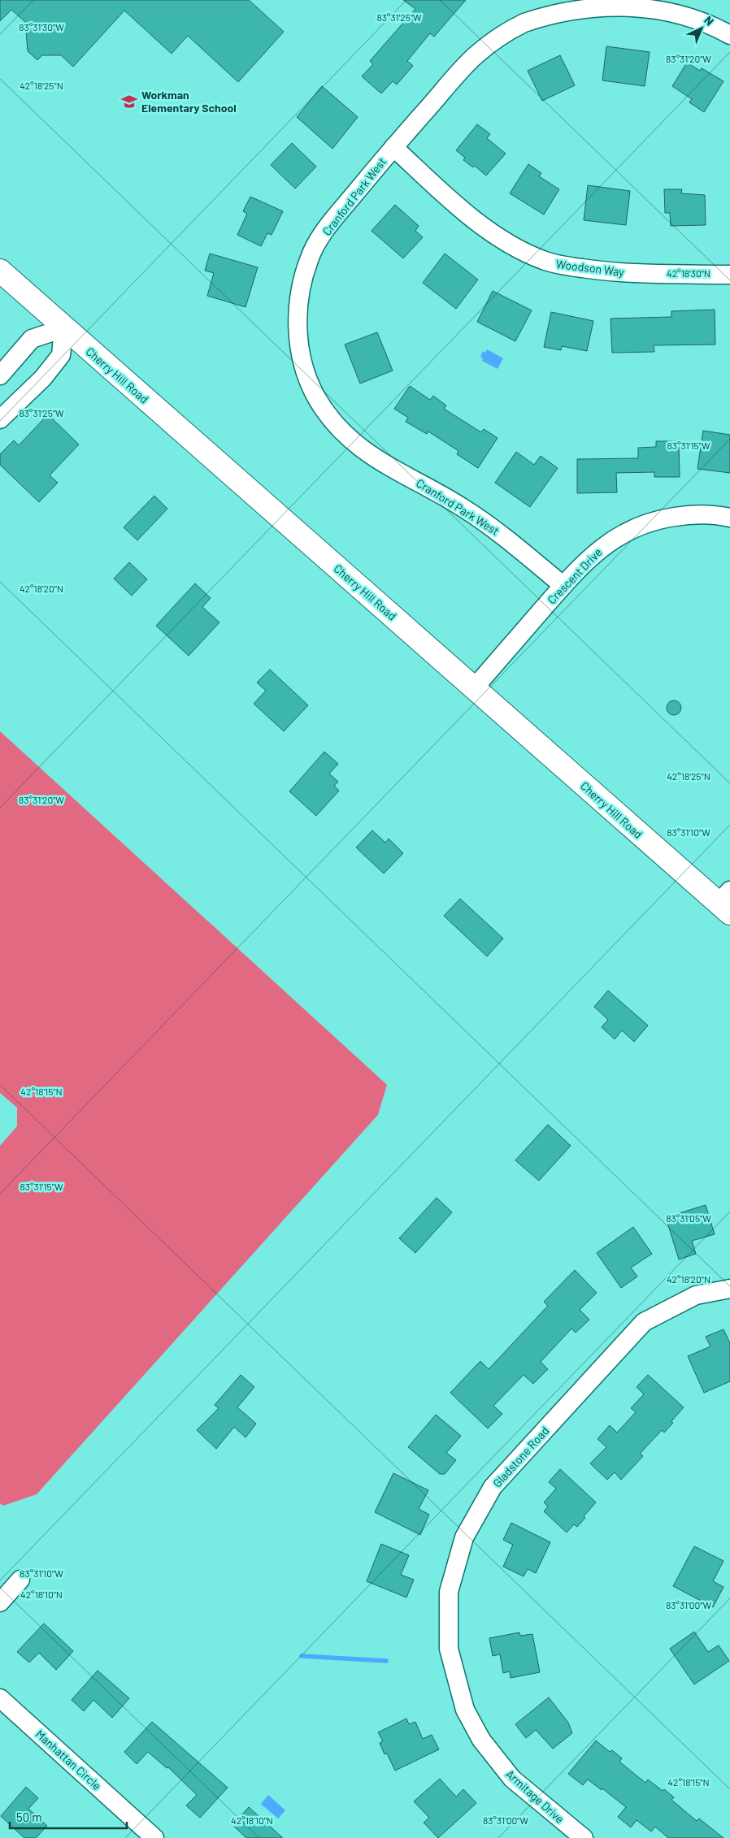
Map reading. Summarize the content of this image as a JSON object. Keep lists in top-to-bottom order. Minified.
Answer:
{"streets":{"main road":["Cherry Hill Road"],"street":["Cranford Park West","Woodson Way","Crescent Drive","Gladstone Road","Manhattan Circle","Armitage Drive"]},"crossings":[["Cranford Park West","Woodson Way"],["Cranford Park West","Crescent Drive"],["Cherry Hill Road","Crescent Drive"],["Gladstone Road","Armitage Drive"]],"places":{"school or university":["Workman Elementary School"]},"scale_bar":"50 m","north":"top right","coordinates":["83°31'25\"W","83°31'30\"W","83°31'20\"W","42°18'25\"N","42°18'30\"N","83°31'15\"W","42°18'20\"N","83°31'10\"W","42°18'15\"N","83°31'05\"W","42°18'10\"N","83°31'00\"W"]}
